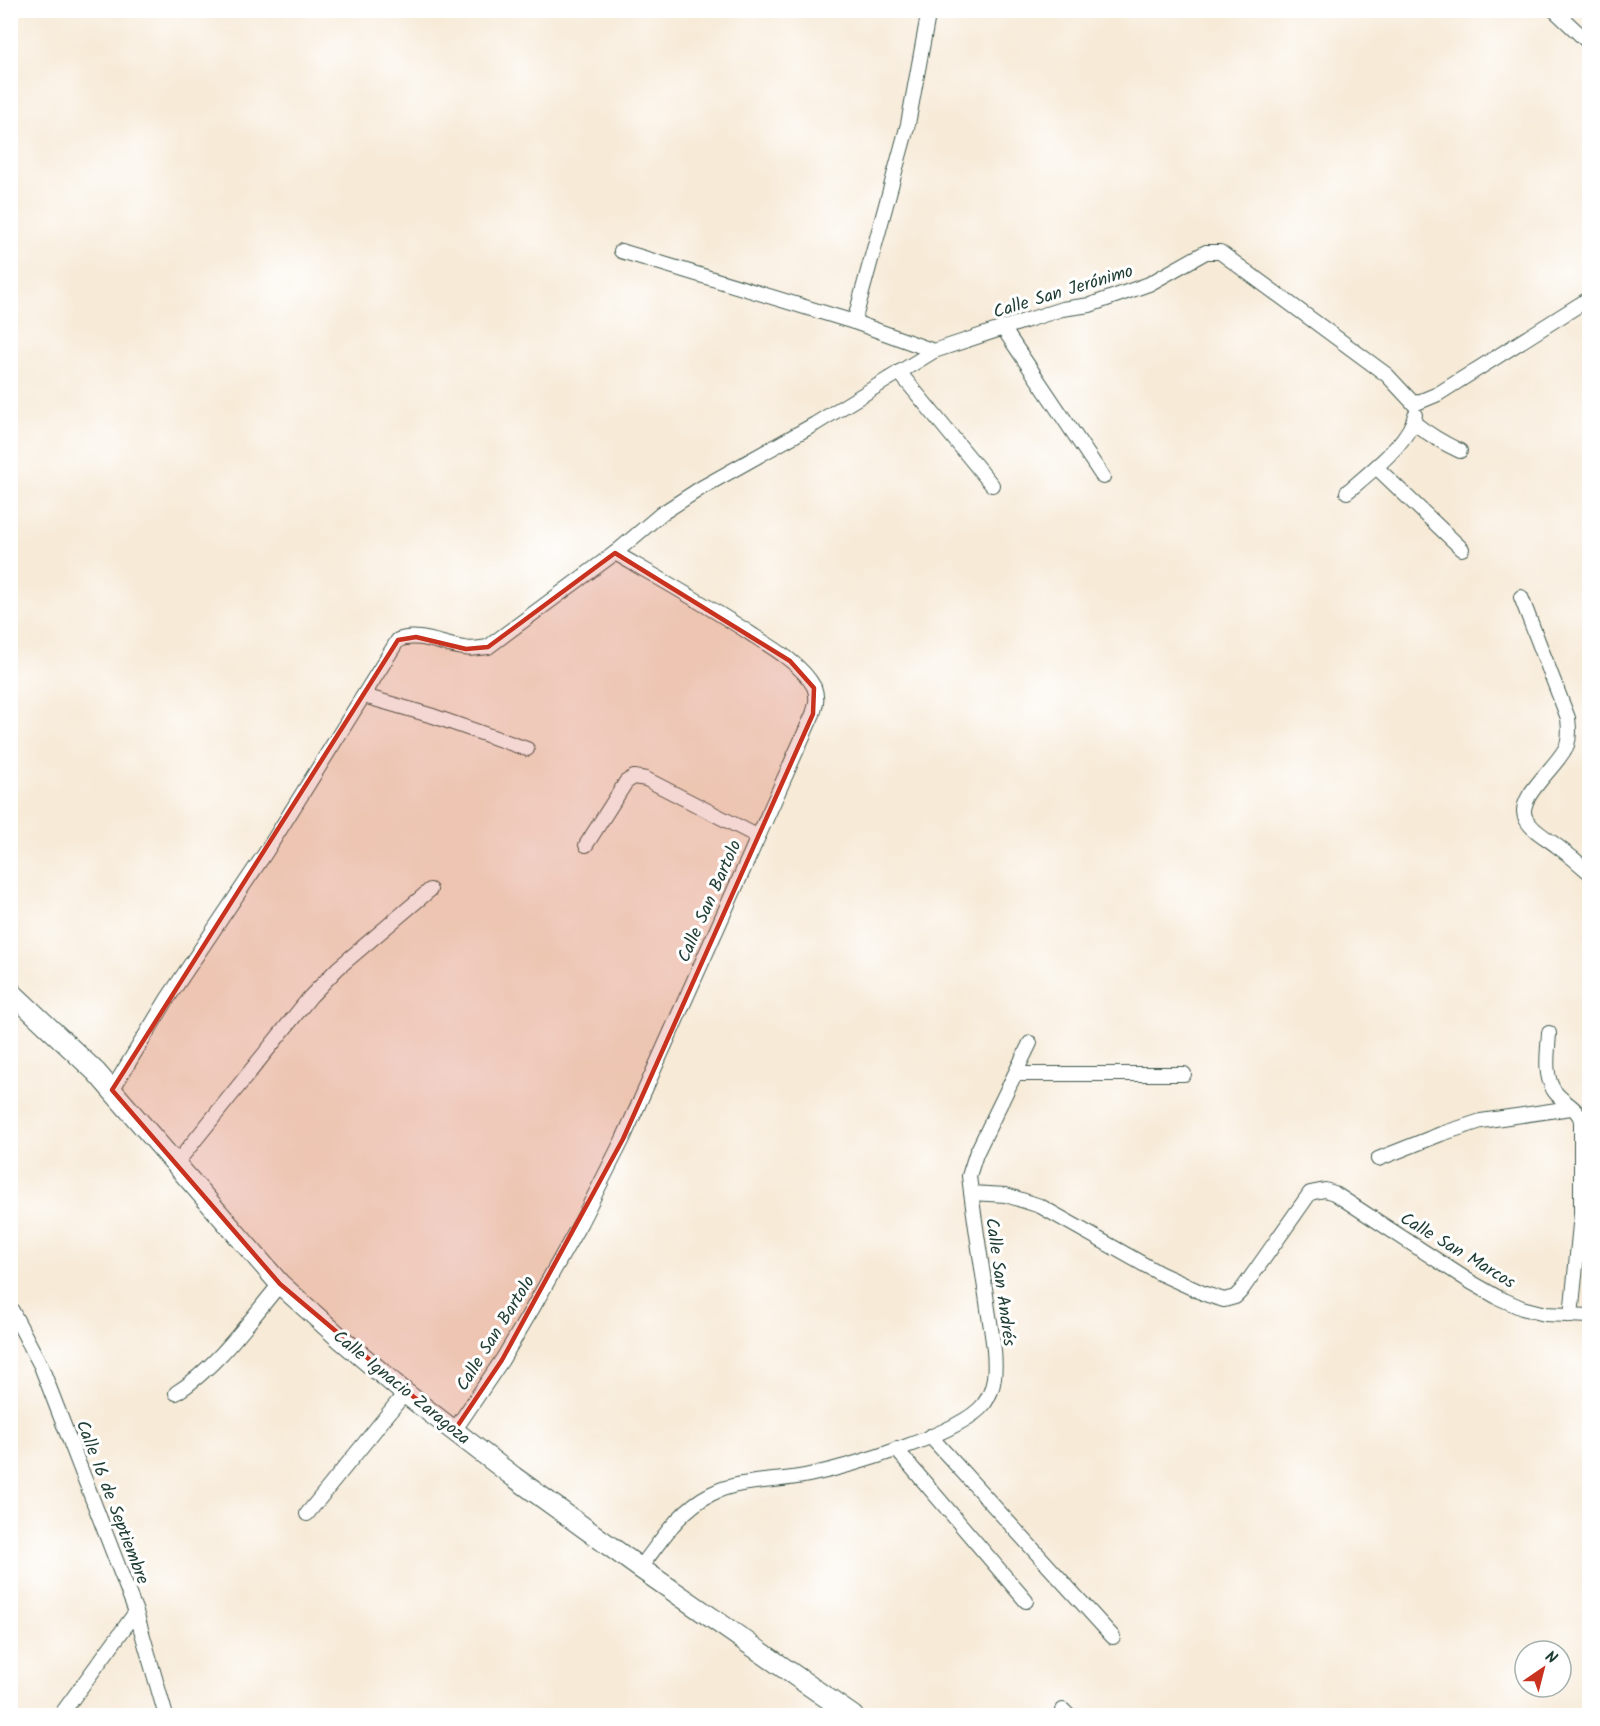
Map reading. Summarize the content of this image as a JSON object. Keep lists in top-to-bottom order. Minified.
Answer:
{"streets":{"street":["Calle San Jerónimo","Calle San Bartolo","Calle San Marcos","Calle San Andrés","Calle Ignacio Zaragoza","Calle 16 de Septiembre"]},"crossings":[["Calle San Jerónimo","Calle San Bartolo"],["Calle San Bartolo","Calle Ignacio Zaragoza"],["Calle San Marcos","Calle San Andrés"],["Calle San Andrés","Calle Ignacio Zaragoza"]],"north":"top right"}
